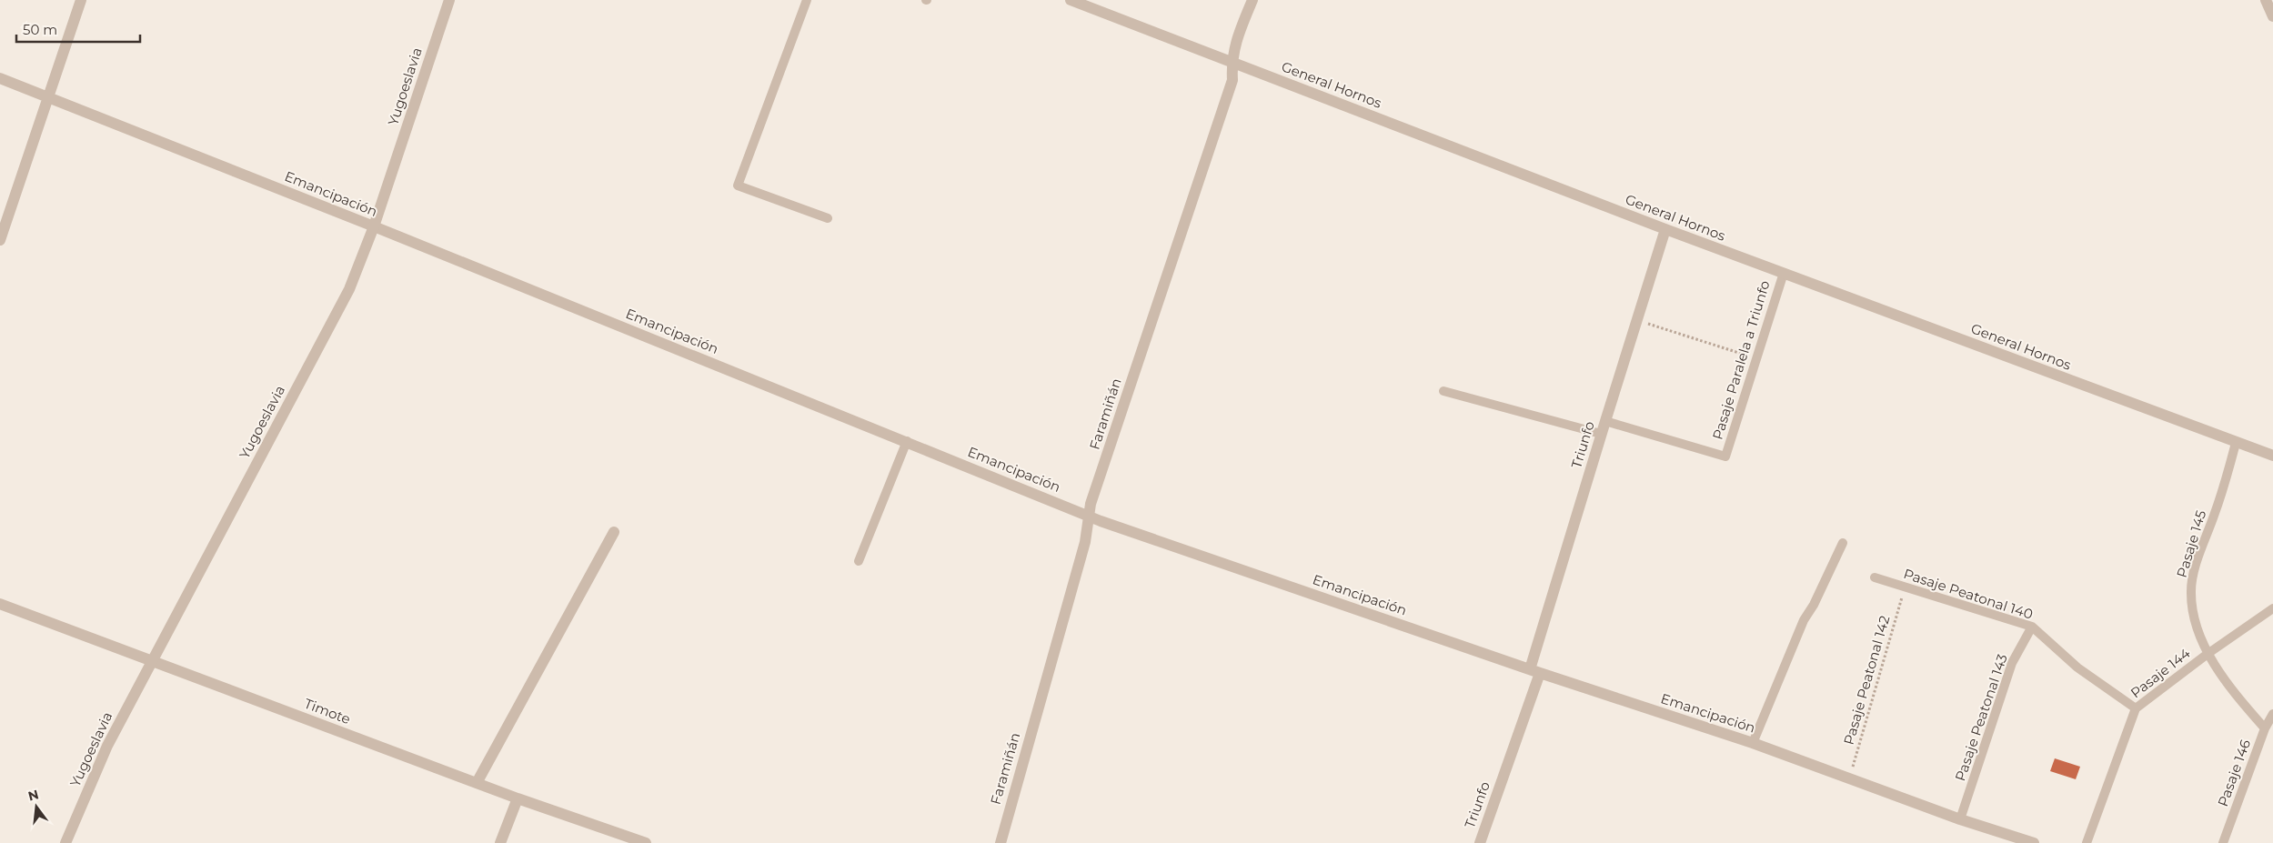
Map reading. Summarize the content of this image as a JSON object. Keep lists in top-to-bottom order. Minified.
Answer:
{"streets":{"street":["General Hornos","Yugoeslavia","Emancipación","Faramiñán","Triunfo","Timote"],"lane":["Pasaje Paralela a Triunfo","Pasaje 145","Pasaje Peatonal 140","Pasaje 144","Pasaje Peatonal 143","Pasaje 146"],"path":["Pasaje Peatonal 142"]},"crossings":[["General Hornos","Pasaje Paralela a Triunfo"],["General Hornos","Faramiñán"],["General Hornos","Triunfo"],["General Hornos","Pasaje 145"],["Yugoeslavia","Emancipación"],["Yugoeslavia","Timote"],["Emancipación","Faramiñán"],["Emancipación","Triunfo"],["Emancipación","Pasaje Peatonal 142"],["Emancipación","Pasaje Peatonal 143"],["Pasaje Paralela a Triunfo","Triunfo"],["Pasaje 145","Pasaje 144"],["Pasaje 145","Pasaje 146"],["Pasaje Peatonal 140","Pasaje 144"],["Pasaje Peatonal 140","Pasaje Peatonal 142"],["Pasaje Peatonal 140","Pasaje Peatonal 143"]],"scale_bar":"50 m","north":"top"}
